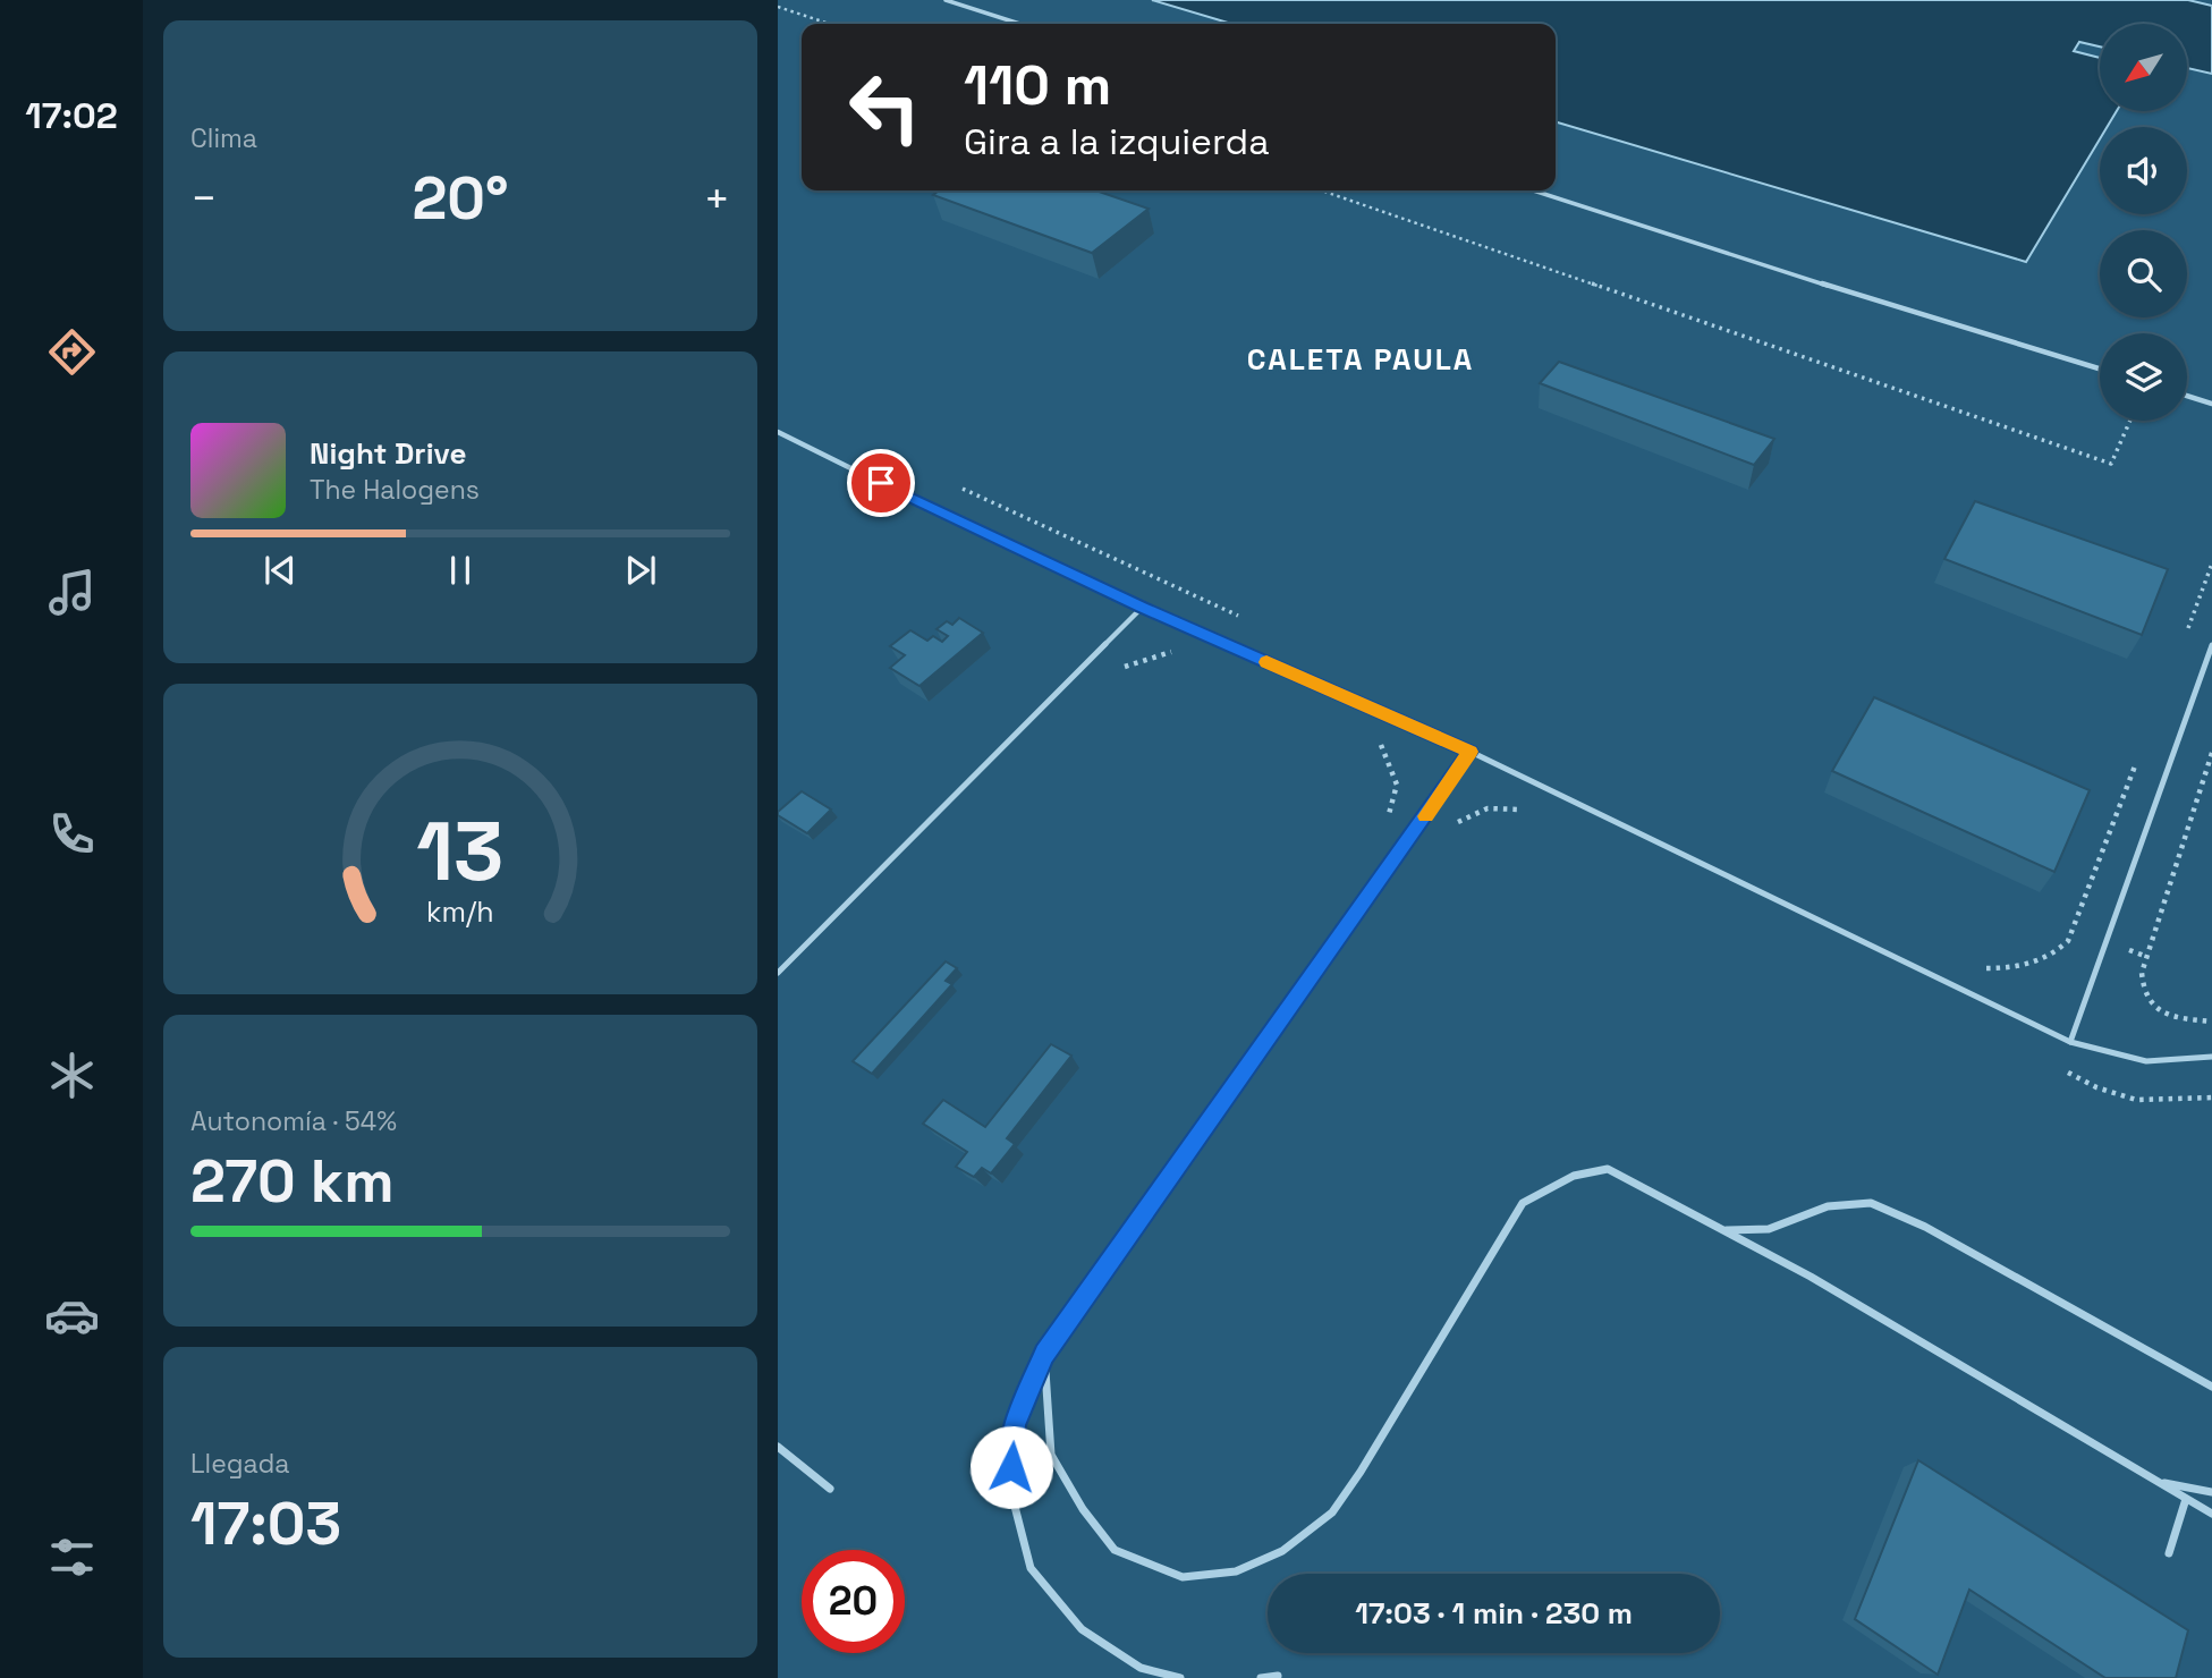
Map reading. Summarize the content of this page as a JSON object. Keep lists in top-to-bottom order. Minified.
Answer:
{"districts":["CALETA PAULA"],"north":"bottom left","page":{"tabs":"17:02","tile":["Clima",["Autonomía · 54%","270 km"],["Llegada","17:03"]],"turn":["110 m","Gira a la izquierda"],"heat":["−","20°","+"],"song":["Night Drive","The Halogens"],"limit":"20","trip":"17:03 · 1 min · 230 m","gauge":["13","km/h"]}}
